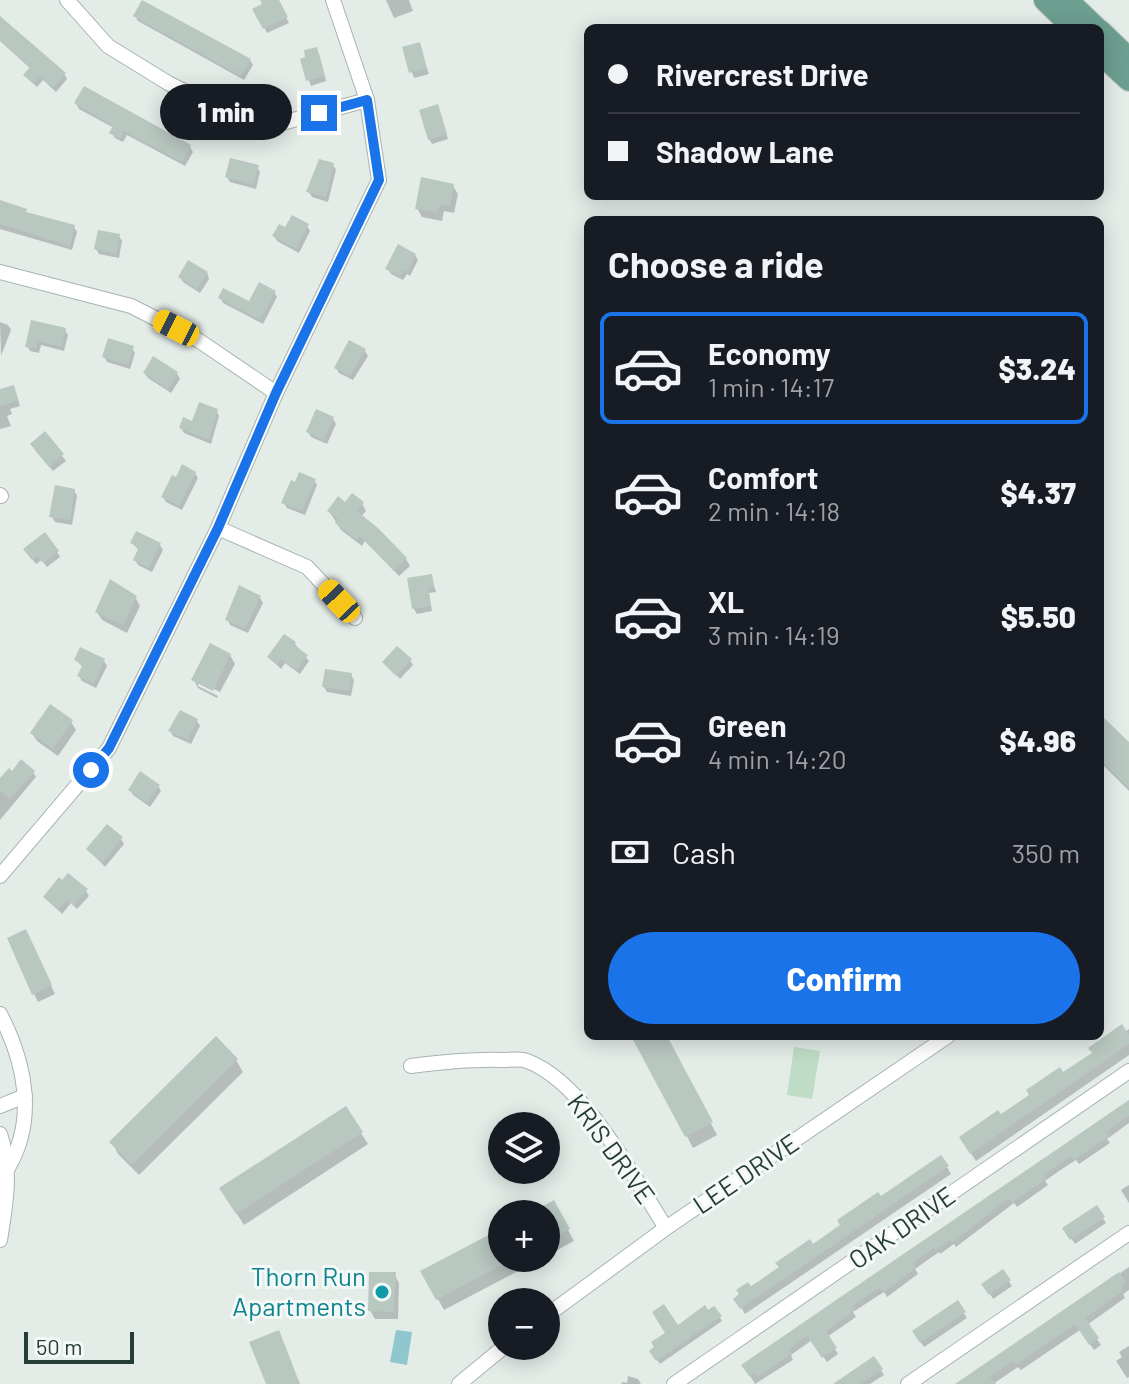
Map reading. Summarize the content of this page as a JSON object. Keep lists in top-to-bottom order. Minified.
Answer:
{"streets":{"street":["KRIS DRIVE","LEE DRIVE","OAK DRIVE"]},"crossings":[["KRIS DRIVE","LEE DRIVE"]],"places":["Thorn Run Apartments"],"scale_bar":"50 m","page":{"banner":["Rivercrest Drive","Shadow Lane"],"bubble":"1 min","heading":"Choose a ride","list":[{"name":"Economy","note":"1 min · 14:17","value":"$3.24"},{"name":"Comfort","note":"2 min · 14:18","value":"$4.37"},{"name":"XL","note":"3 min · 14:19","value":"$5.50"},{"name":"Green","note":"4 min · 14:20","value":"$4.96"}],"pay":["Cash","350 m"],"buttons":"Confirm","map_buttons":["+","−"],"scale":"50 m"}}
